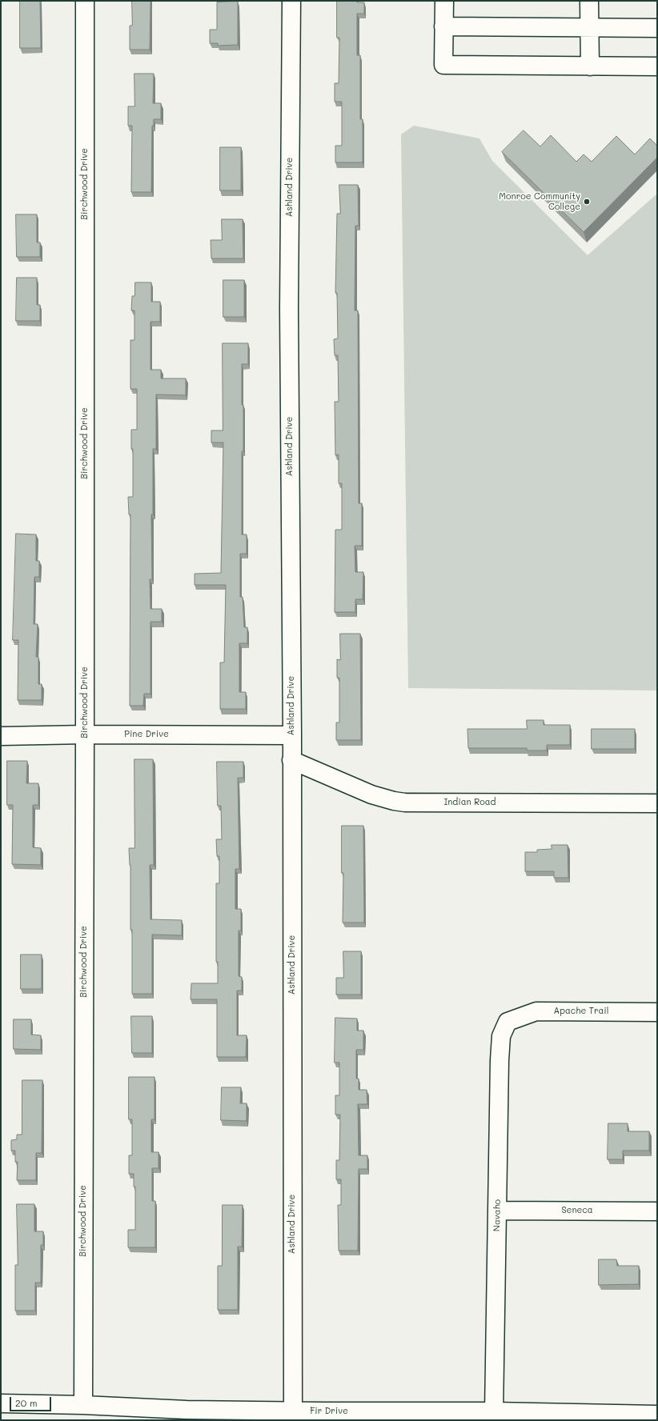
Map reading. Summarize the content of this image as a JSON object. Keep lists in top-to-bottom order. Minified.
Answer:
{"streets":{"street":["Birchwood Drive","Ashland Drive","Pine Drive","Indian Road","Apache Trail","Seneca","Navaho","Fir Drive"]},"crossings":[["Birchwood Drive","Pine Drive"],["Birchwood Drive","Fir Drive"],["Ashland Drive","Pine Drive"],["Ashland Drive","Indian Road"],["Ashland Drive","Fir Drive"],["Apache Trail","Navaho"],["Seneca","Navaho"],["Navaho","Fir Drive"]],"places":["Monroe Community College"],"scale_bar":"20 m"}
